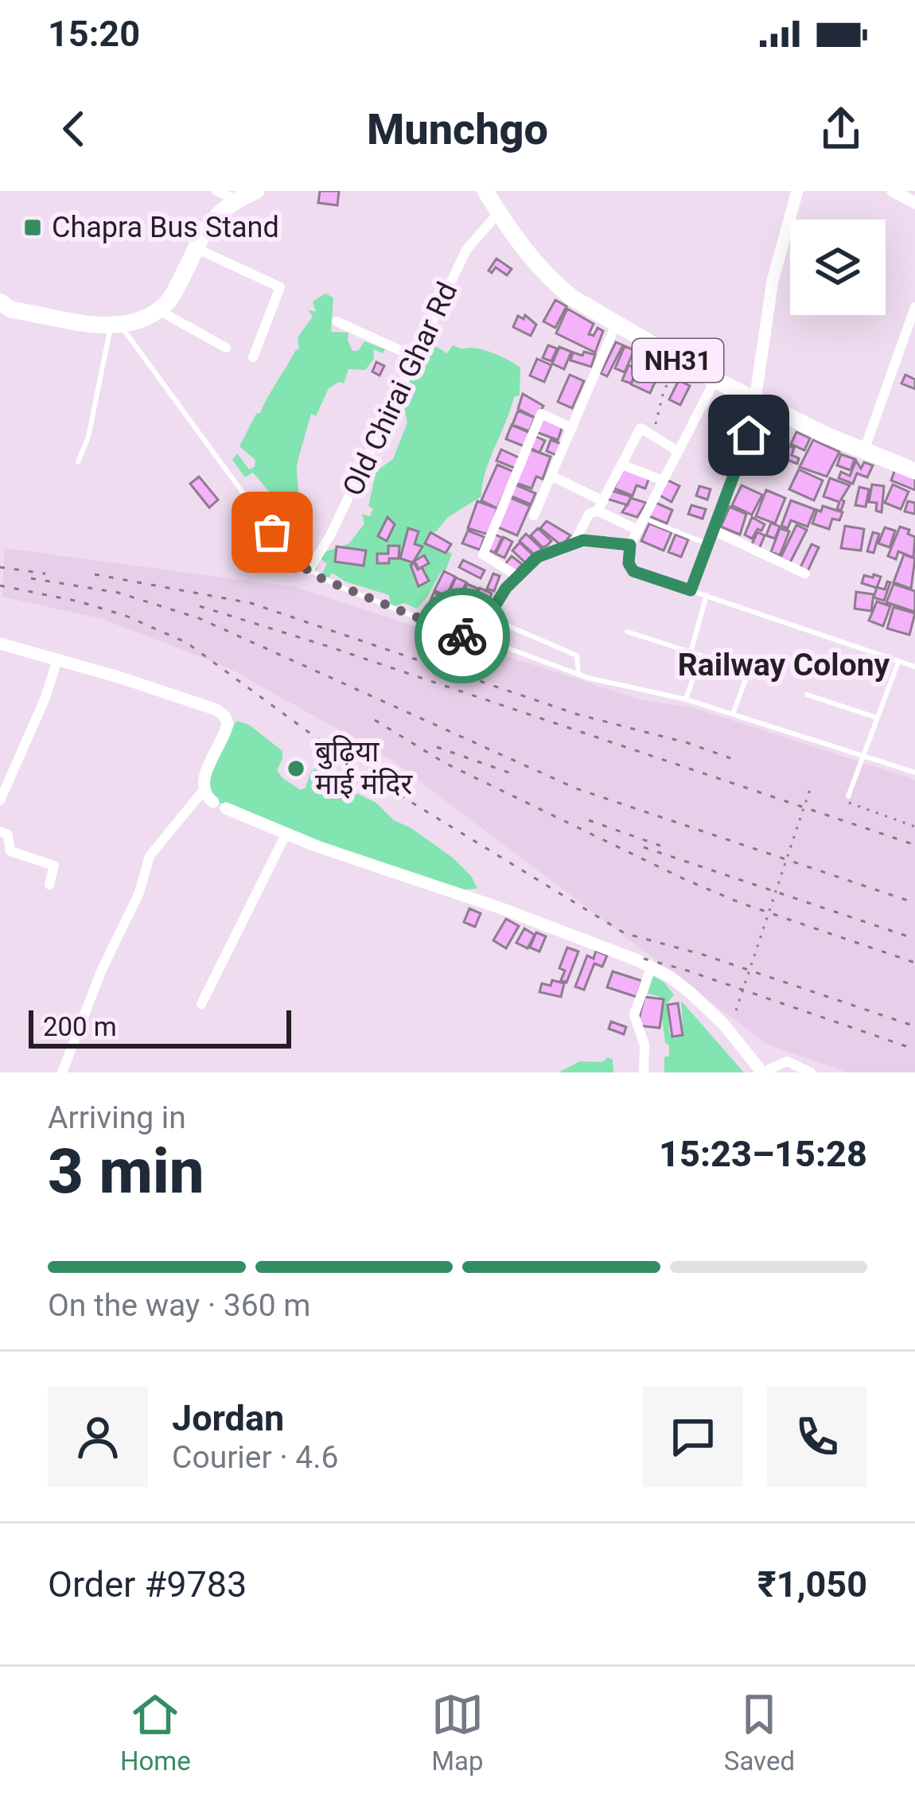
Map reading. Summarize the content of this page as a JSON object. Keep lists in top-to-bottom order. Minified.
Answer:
{"streets":{"highway":["NH31"],"street":["Old Chirai Ghar Rd"]},"crossings":[["NH31","Old Chirai Ghar Rd"]],"districts":["Railway Colony"],"places":{"transit":["Chapra Bus Stand"],"other":["बुढ़िया माई मंदिर"]},"scale_bar":"200 m","page":{"status":"15:20","header":"Munchgo","scale":"200 m","heading":["3 min","Arriving in","15:23–15:28"],"panel":["Jordan","Courier · 4.6","Order #9783","₹1,050"],"bar":"On the way · 360 m","tabs":["Home","Map","Saved"]}}
